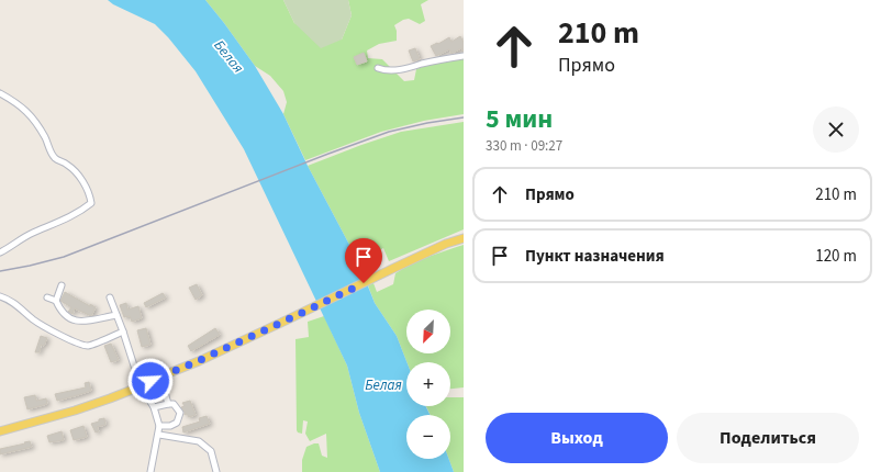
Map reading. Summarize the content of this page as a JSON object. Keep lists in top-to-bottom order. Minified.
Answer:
{"water":["Белая"],"north":"bottom left","page":{"turn":["210 m","Прямо"],"heading":["5 мин","330 m · 09:27"],"list":[{"name":"Прямо","value":"210 m"},{"name":"Пункт назначения","value":"120 m"}],"map_buttons":["+","−"],"buttons":["Выход","Поделиться"]}}
